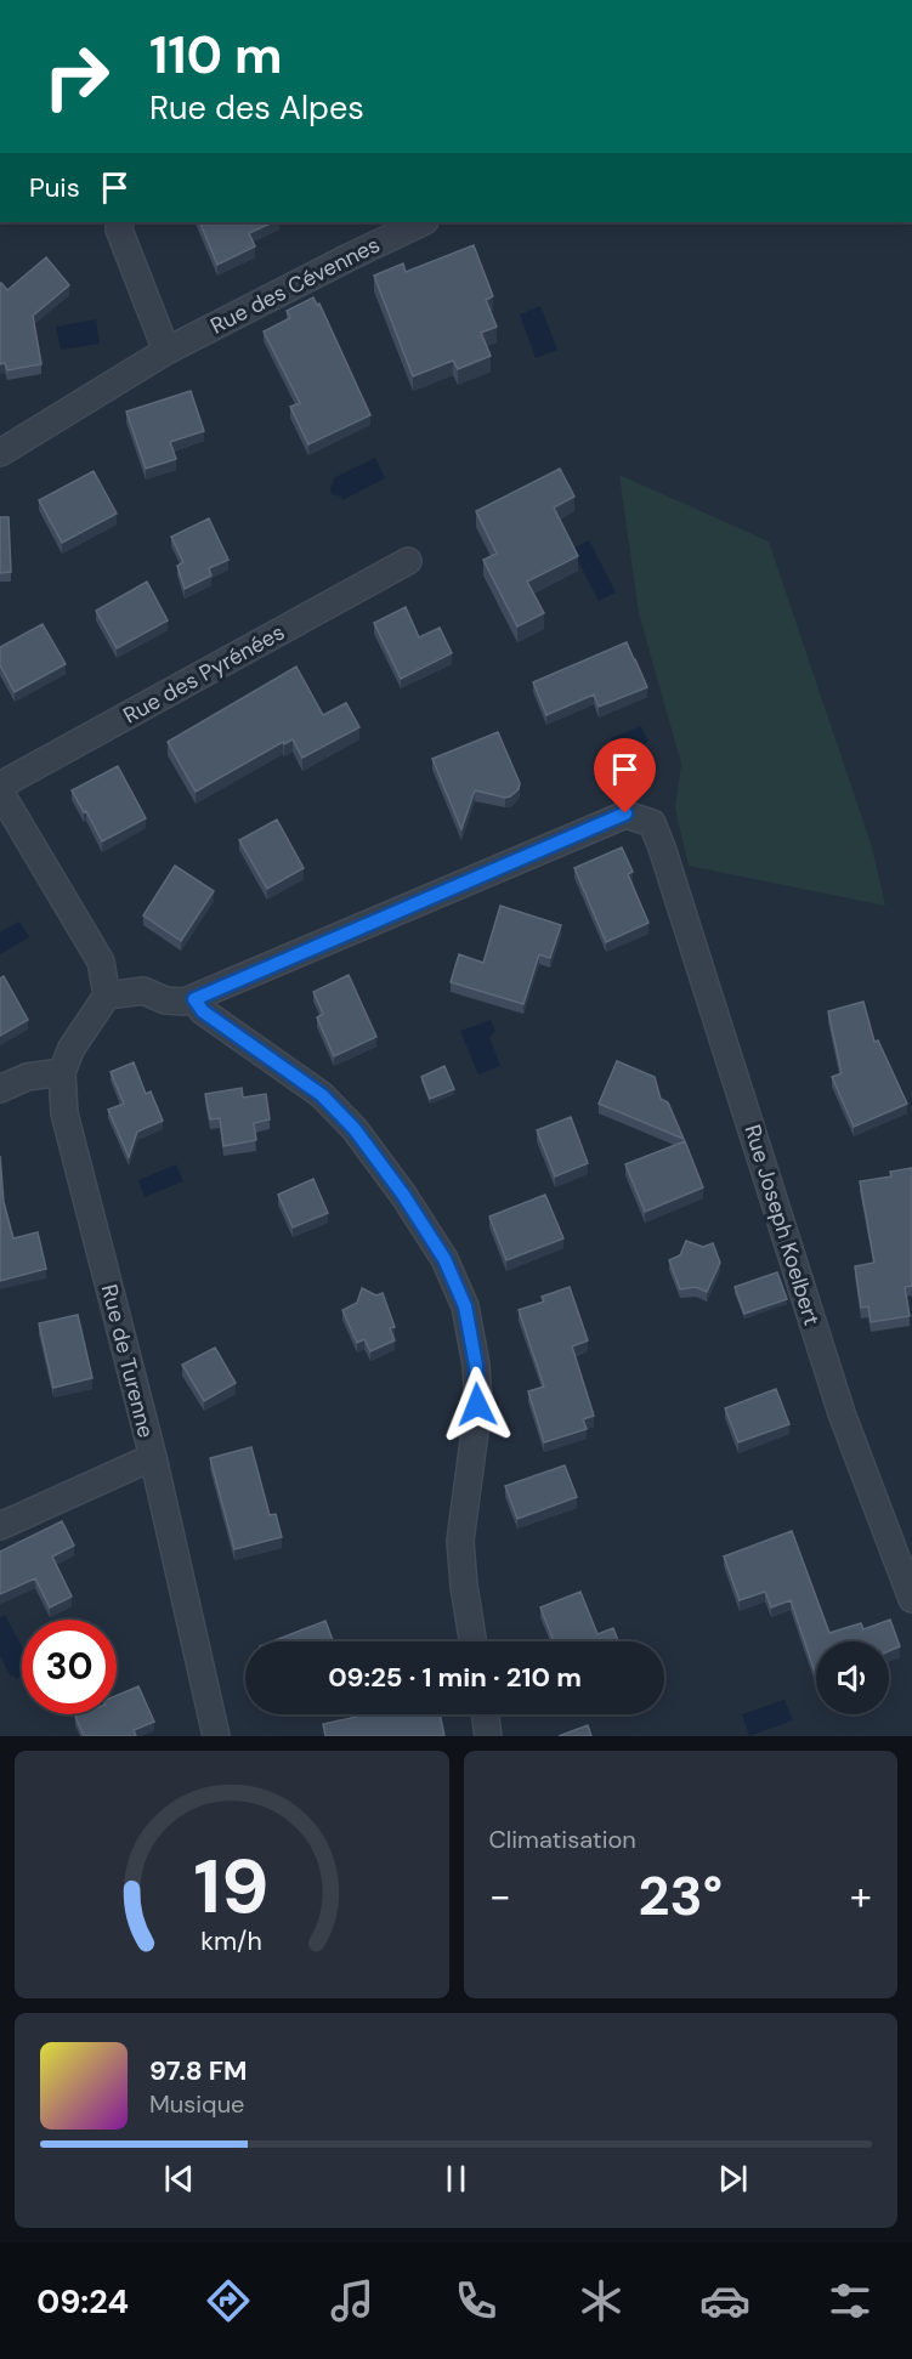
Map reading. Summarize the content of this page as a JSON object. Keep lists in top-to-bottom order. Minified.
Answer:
{"streets":{"street":["Rue des Cévennes","Rue des Pyrénées","Rue Joseph Koelbert","Rue de Turenne"]},"page":{"turn":["110 m","Rue des Alpes"],"then":"Puis","limit":"30","trip":"09:25 · 1 min · 210 m","tile":"Climatisation","heat":["−","23°","+"],"song":["97.8 FM","Musique"],"tabs":"09:24","gauge":["19","km/h"]}}
